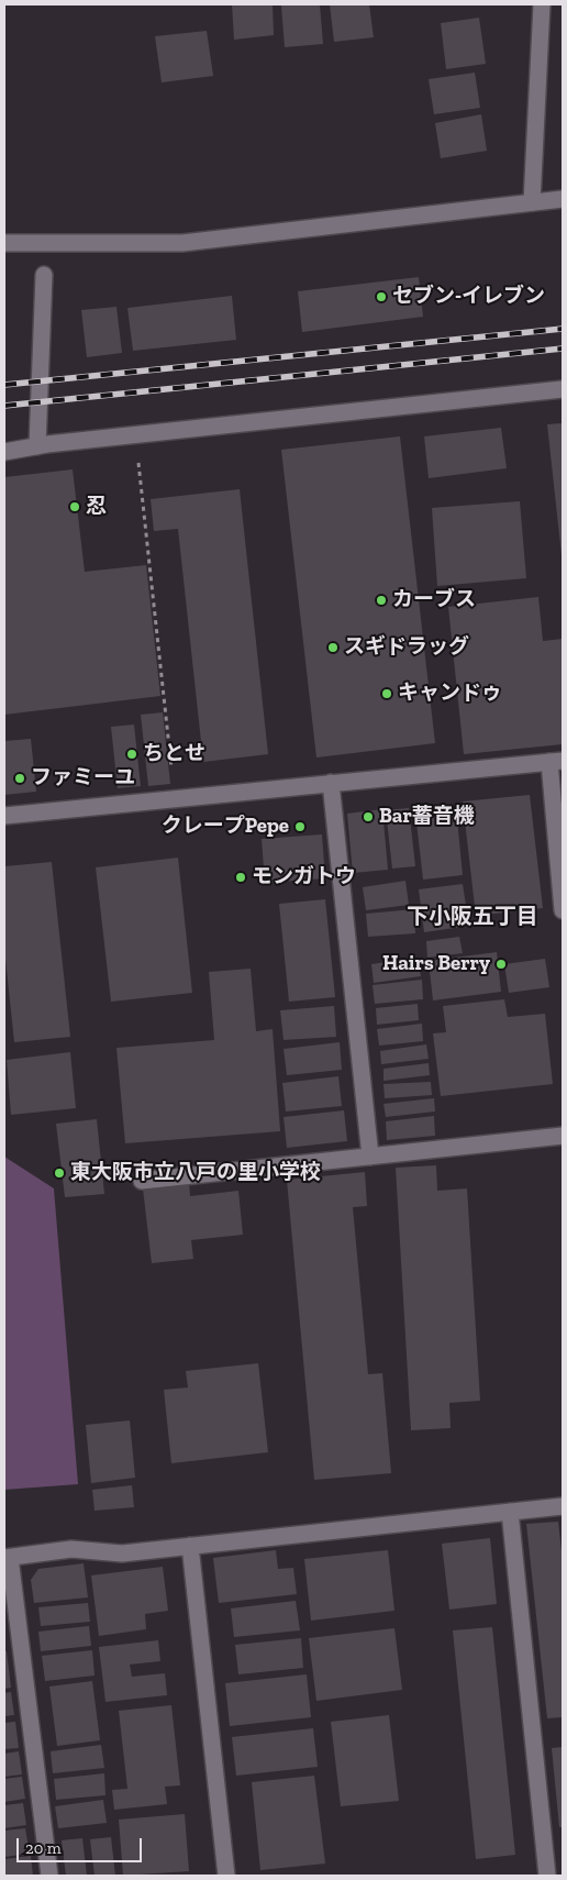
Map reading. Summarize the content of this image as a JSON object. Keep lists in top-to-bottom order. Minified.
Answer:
{"districts":["下小阪五丁目"],"places":["セブン-イレブン","忍","カーブス","スギドラッグ","キャンドゥ","ちとせ","ファミーユ","Bar蓄音機","クレープPepe","モンガトウ","Hairs Berry","東大阪市立八戸の里小学校"],"scale_bar":"20 m"}
